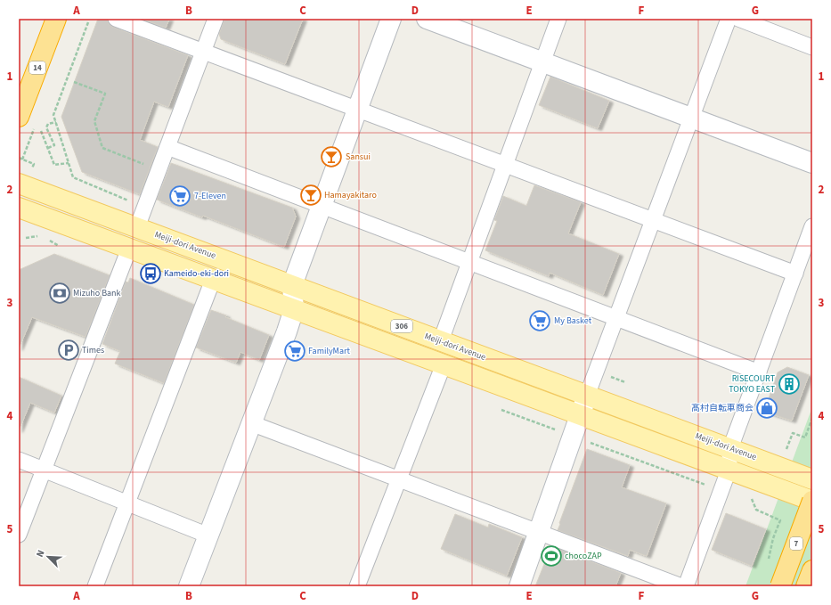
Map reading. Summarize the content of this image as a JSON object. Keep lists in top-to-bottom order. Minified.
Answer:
{"streets":{"highway":["14","7"],"main road":["Meiji-dori Avenue","306"]},"crossings":[["306","7"]],"places":{"bar":["Sansui","Hamayakitaro"],"supermarket":["7-Eleven","My Basket","FamilyMart"],"bus stop":["Kameido-eki-dori"],"bank":["Mizuho Bank"],"parking":["Times"],"building":["RISECOURT TOKYO EAST"],"shop":["髙村自転車商会"],"sports":["chocoZAP"]},"north":"top left","grid":{"columns":["A","B","C","D","E","F","G"],"rows":["1","2","3","4","5"]}}
